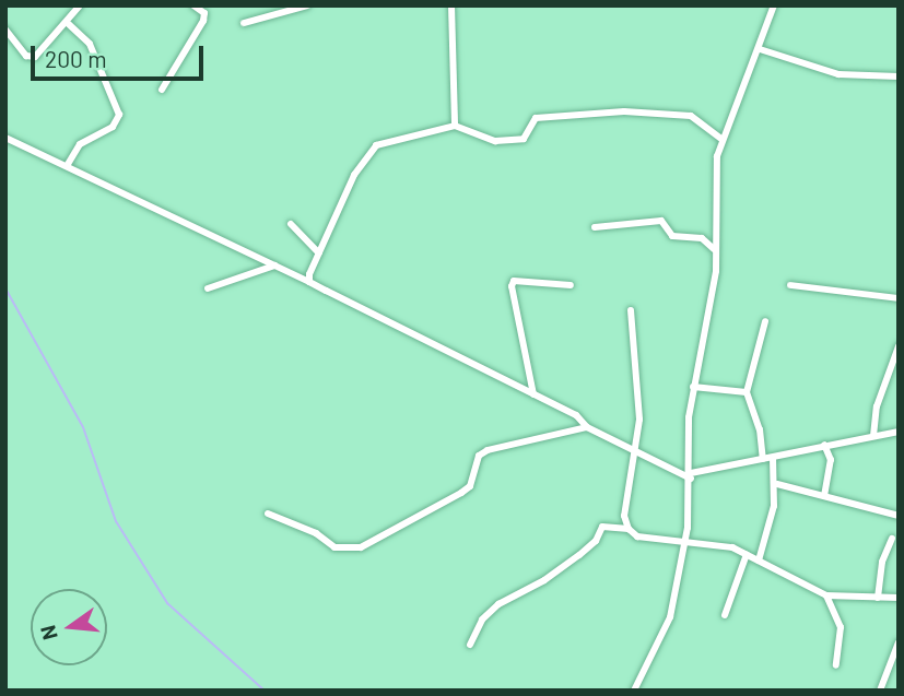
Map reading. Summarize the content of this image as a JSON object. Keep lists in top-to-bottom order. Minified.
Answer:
{"scale_bar":"200 m","north":"left"}
